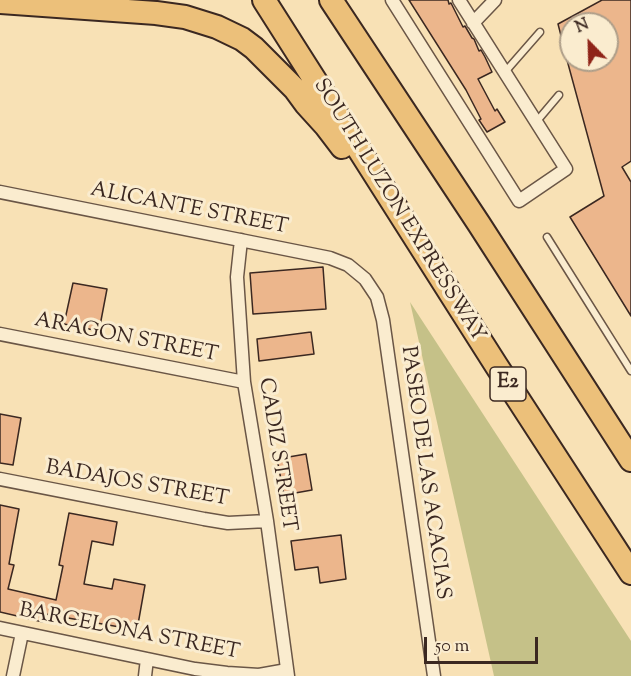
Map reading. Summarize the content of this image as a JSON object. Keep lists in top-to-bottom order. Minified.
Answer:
{"streets":{"highway":["SOUTH LUZON EXPRESSWAY","E2"],"street":["ALICANTE STREET","ARAGON STREET","CADIZ STREET","PASEO DE LAS ACACIAS","BADAJOS STREET","BARCELONA STREET"]},"crossings":[["ALICANTE STREET","CADIZ STREET"],["ALICANTE STREET","PASEO DE LAS ACACIAS"],["ARAGON STREET","CADIZ STREET"],["CADIZ STREET","BADAJOS STREET"],["CADIZ STREET","BARCELONA STREET"]],"scale_bar":"50 m","north":"top left"}
